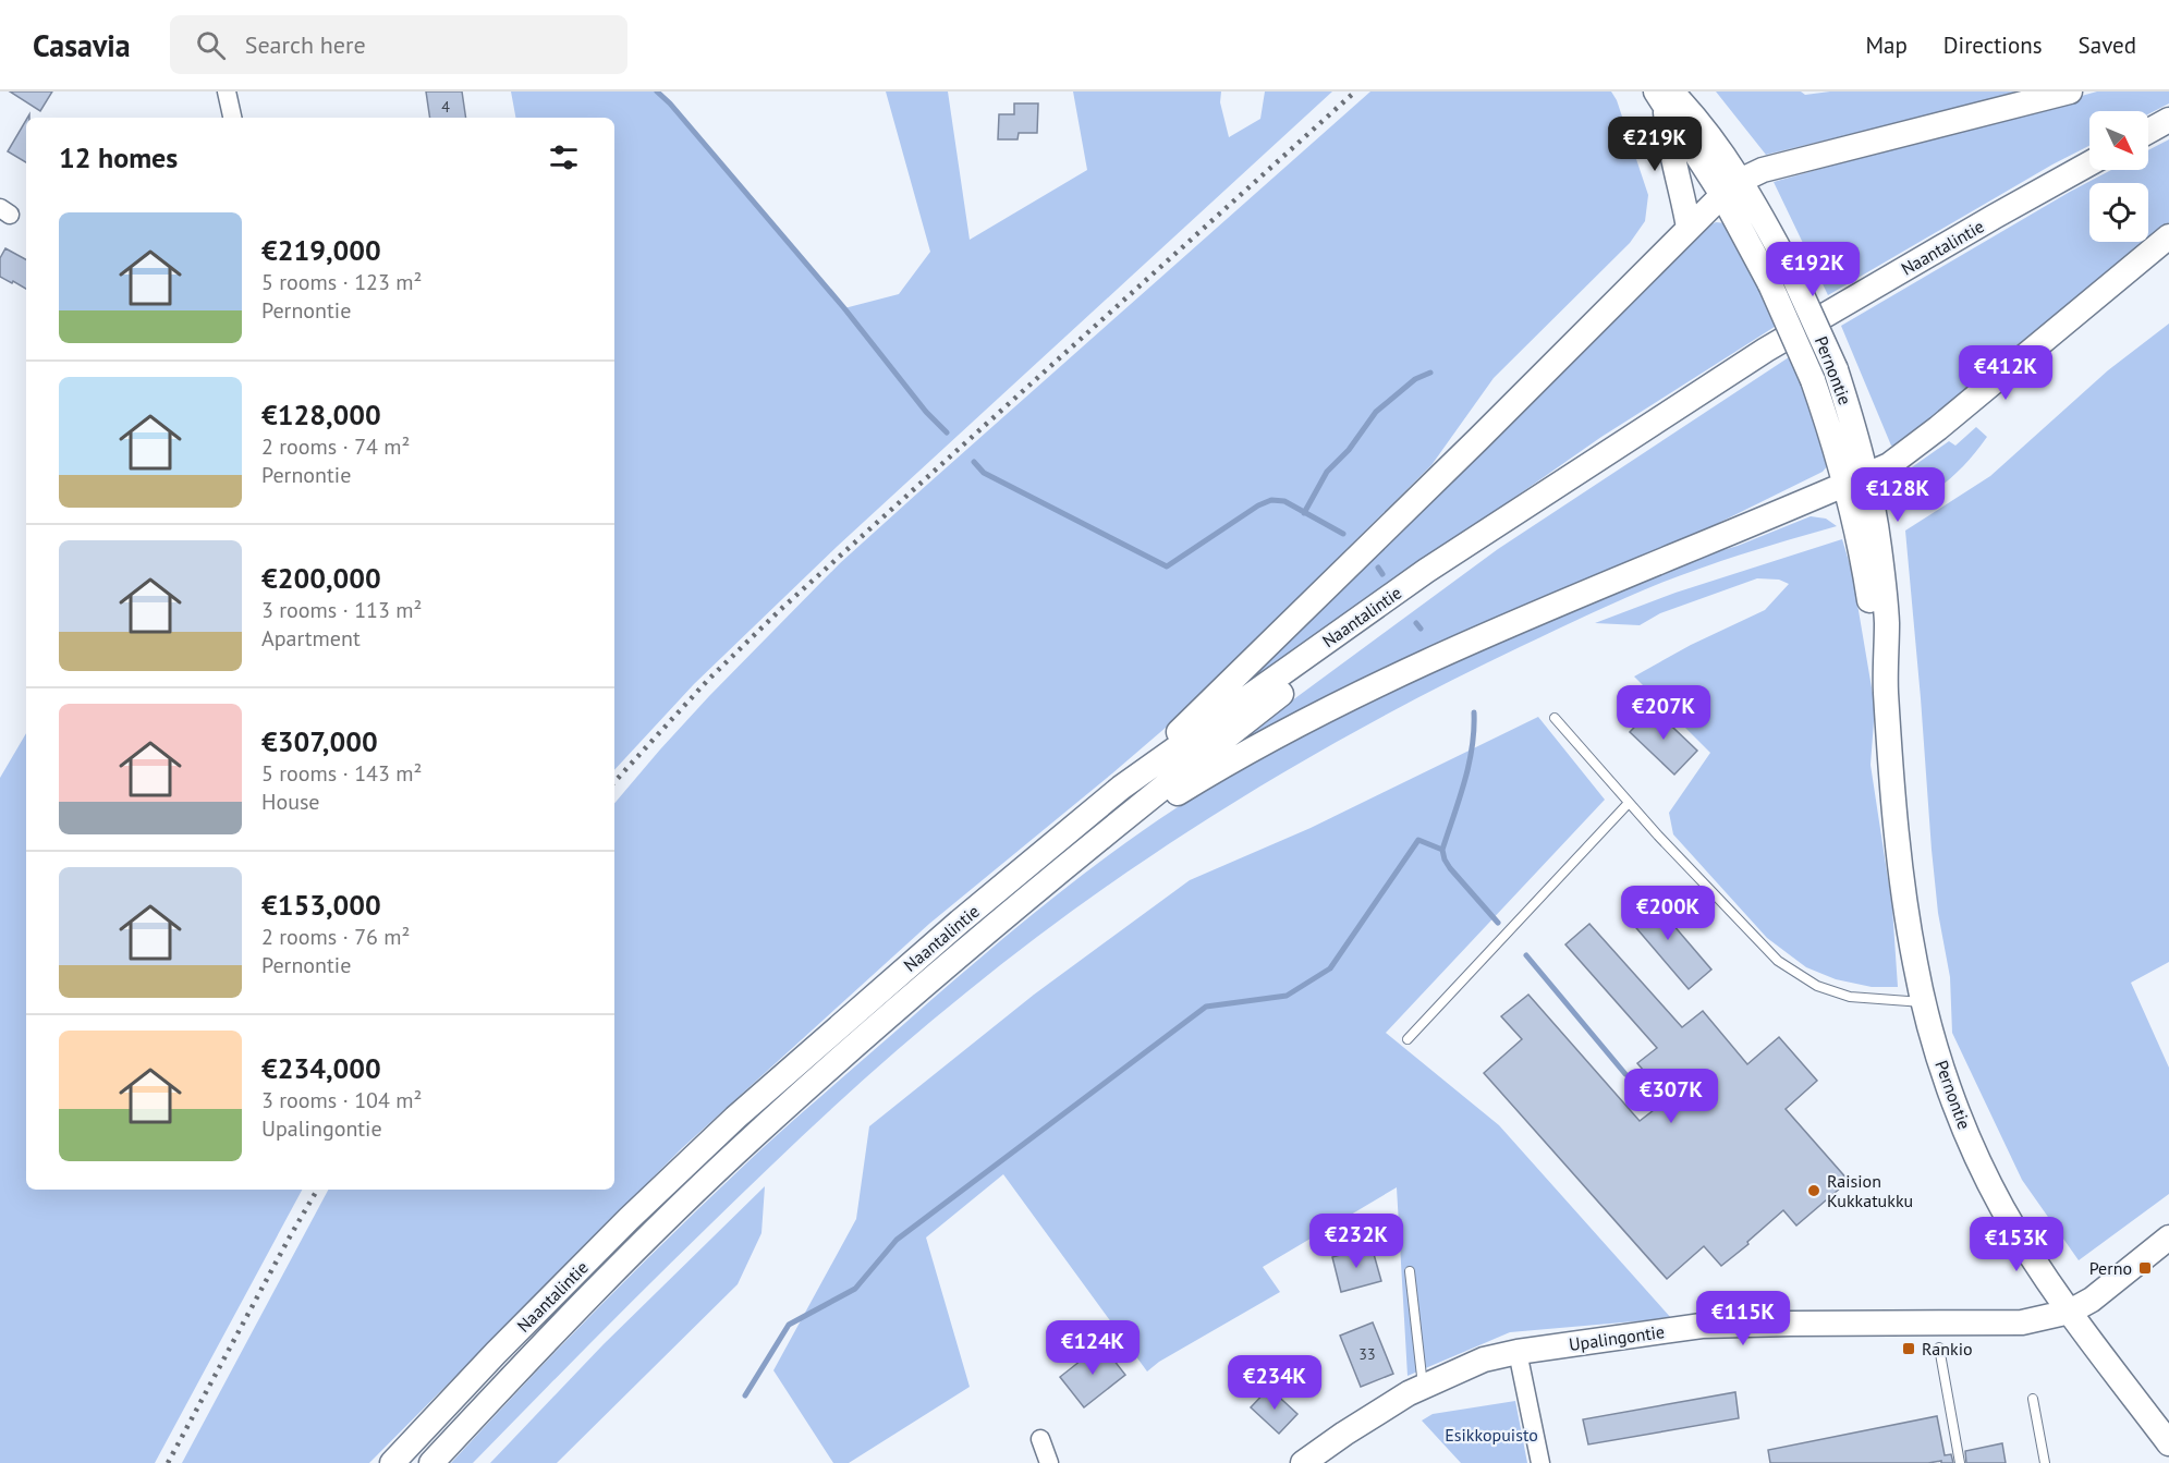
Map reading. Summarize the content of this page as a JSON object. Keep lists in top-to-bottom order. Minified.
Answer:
{"streets":{"main road":["Naantalintie","Pernontie","Upalingontie"]},"crossings":[["Pernontie","Upalingontie"]],"parks":["Esikkopuisto"],"places":{"other":["Raision Kukkatukku"],"transit":["Perno","Rankio"]},"house_numbers":["4","33"],"north":"bottom right","page":{"header":"Casavia","search":"Search here","nav":["Map","Directions","Saved"],"price":["€219K","€192K","€412K","€128K","€207K","€200K","€307K","€232K","€153K","€115K","€124K","€234K"],"heading":"12 homes","list":[{"name":"€219,000","note":"5 rooms · 123 m² · Pernontie"},{"name":"€128,000","note":"2 rooms · 74 m² · Pernontie"},{"name":"€200,000","note":"3 rooms · 113 m² · Apartment"},{"name":"€307,000","note":"5 rooms · 143 m² · House"},{"name":"€153,000","note":"2 rooms · 76 m² · Pernontie"},{"name":"€234,000","note":"3 rooms · 104 m² · Upalingontie"}]}}
